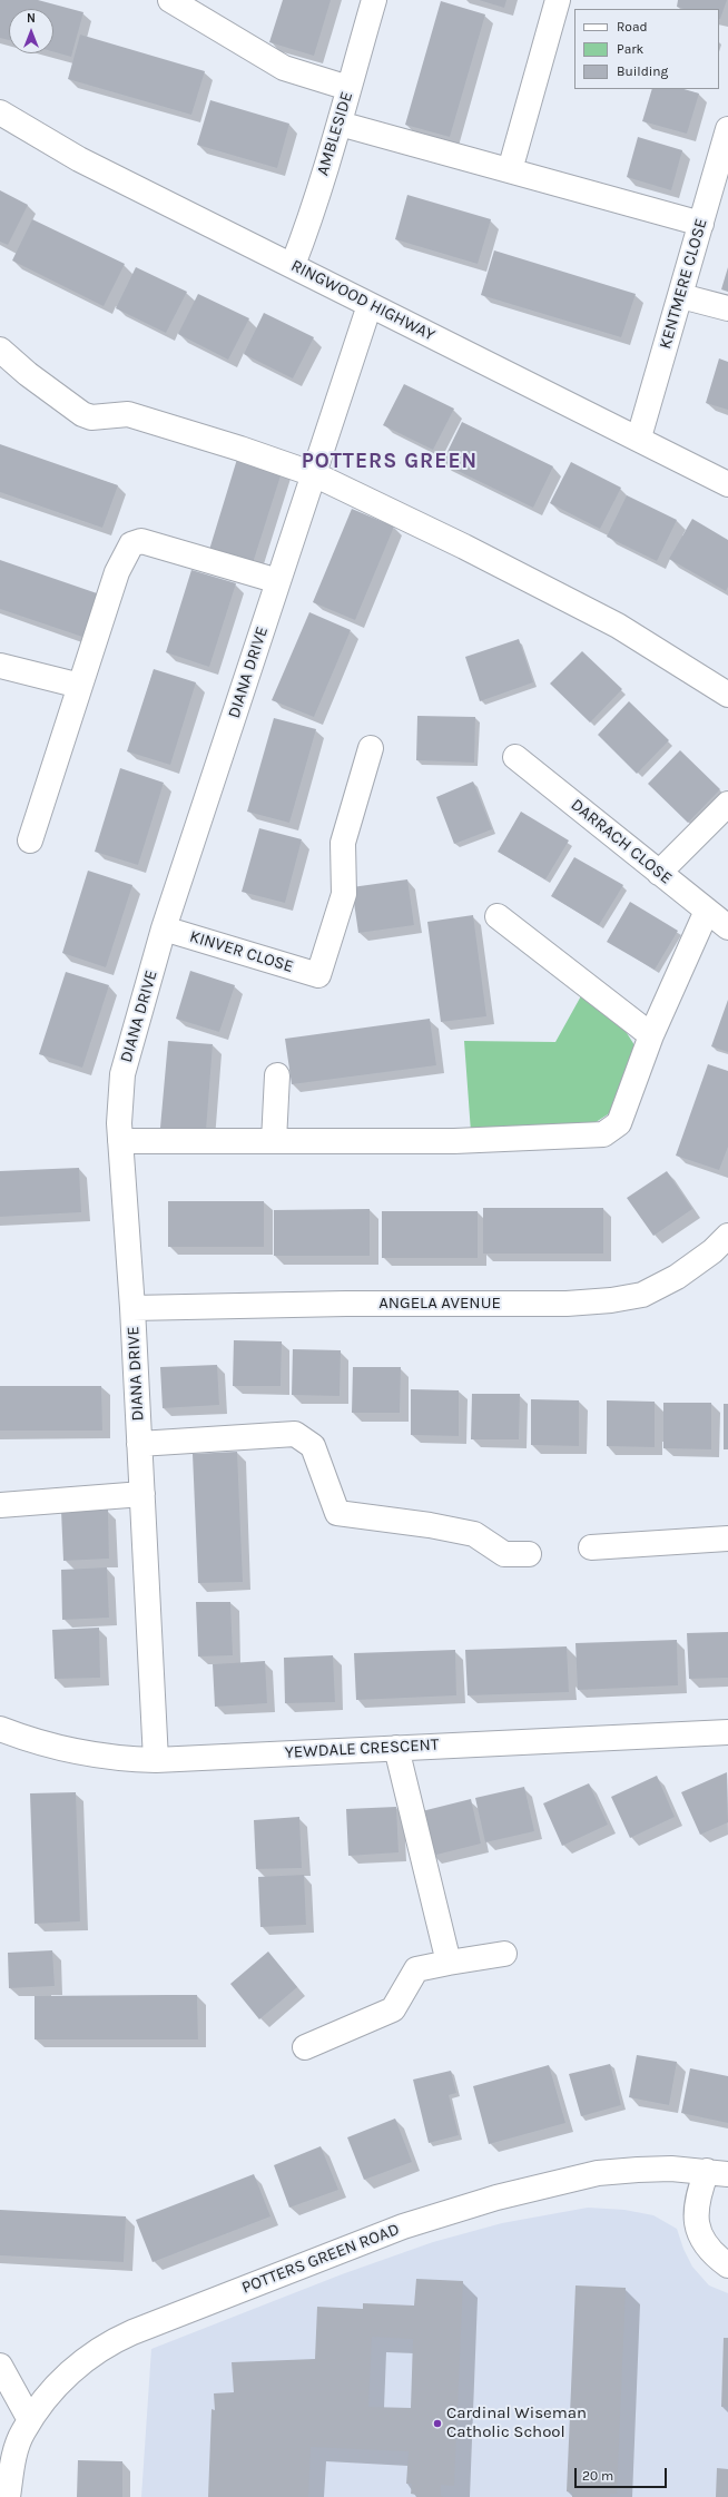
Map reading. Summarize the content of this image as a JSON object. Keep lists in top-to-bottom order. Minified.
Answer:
{"streets":{"street":["AMBLESIDE","KENTMERE CLOSE","RINGWOOD HIGHWAY","DIANA DRIVE","DARRACH CLOSE","KINVER CLOSE","ANGELA AVENUE","YEWDALE CRESCENT","POTTERS GREEN ROAD"]},"crossings":[["AMBLESIDE","RINGWOOD HIGHWAY"],["KENTMERE CLOSE","RINGWOOD HIGHWAY"],["RINGWOOD HIGHWAY","DIANA DRIVE"],["DIANA DRIVE","KINVER CLOSE"],["DIANA DRIVE","ANGELA AVENUE"],["DIANA DRIVE","YEWDALE CRESCENT"]],"districts":["POTTERS GREEN"],"places":["Cardinal Wiseman Catholic School"],"legend":["Road","Park","Building"],"scale_bar":"20 m","north":"top"}
